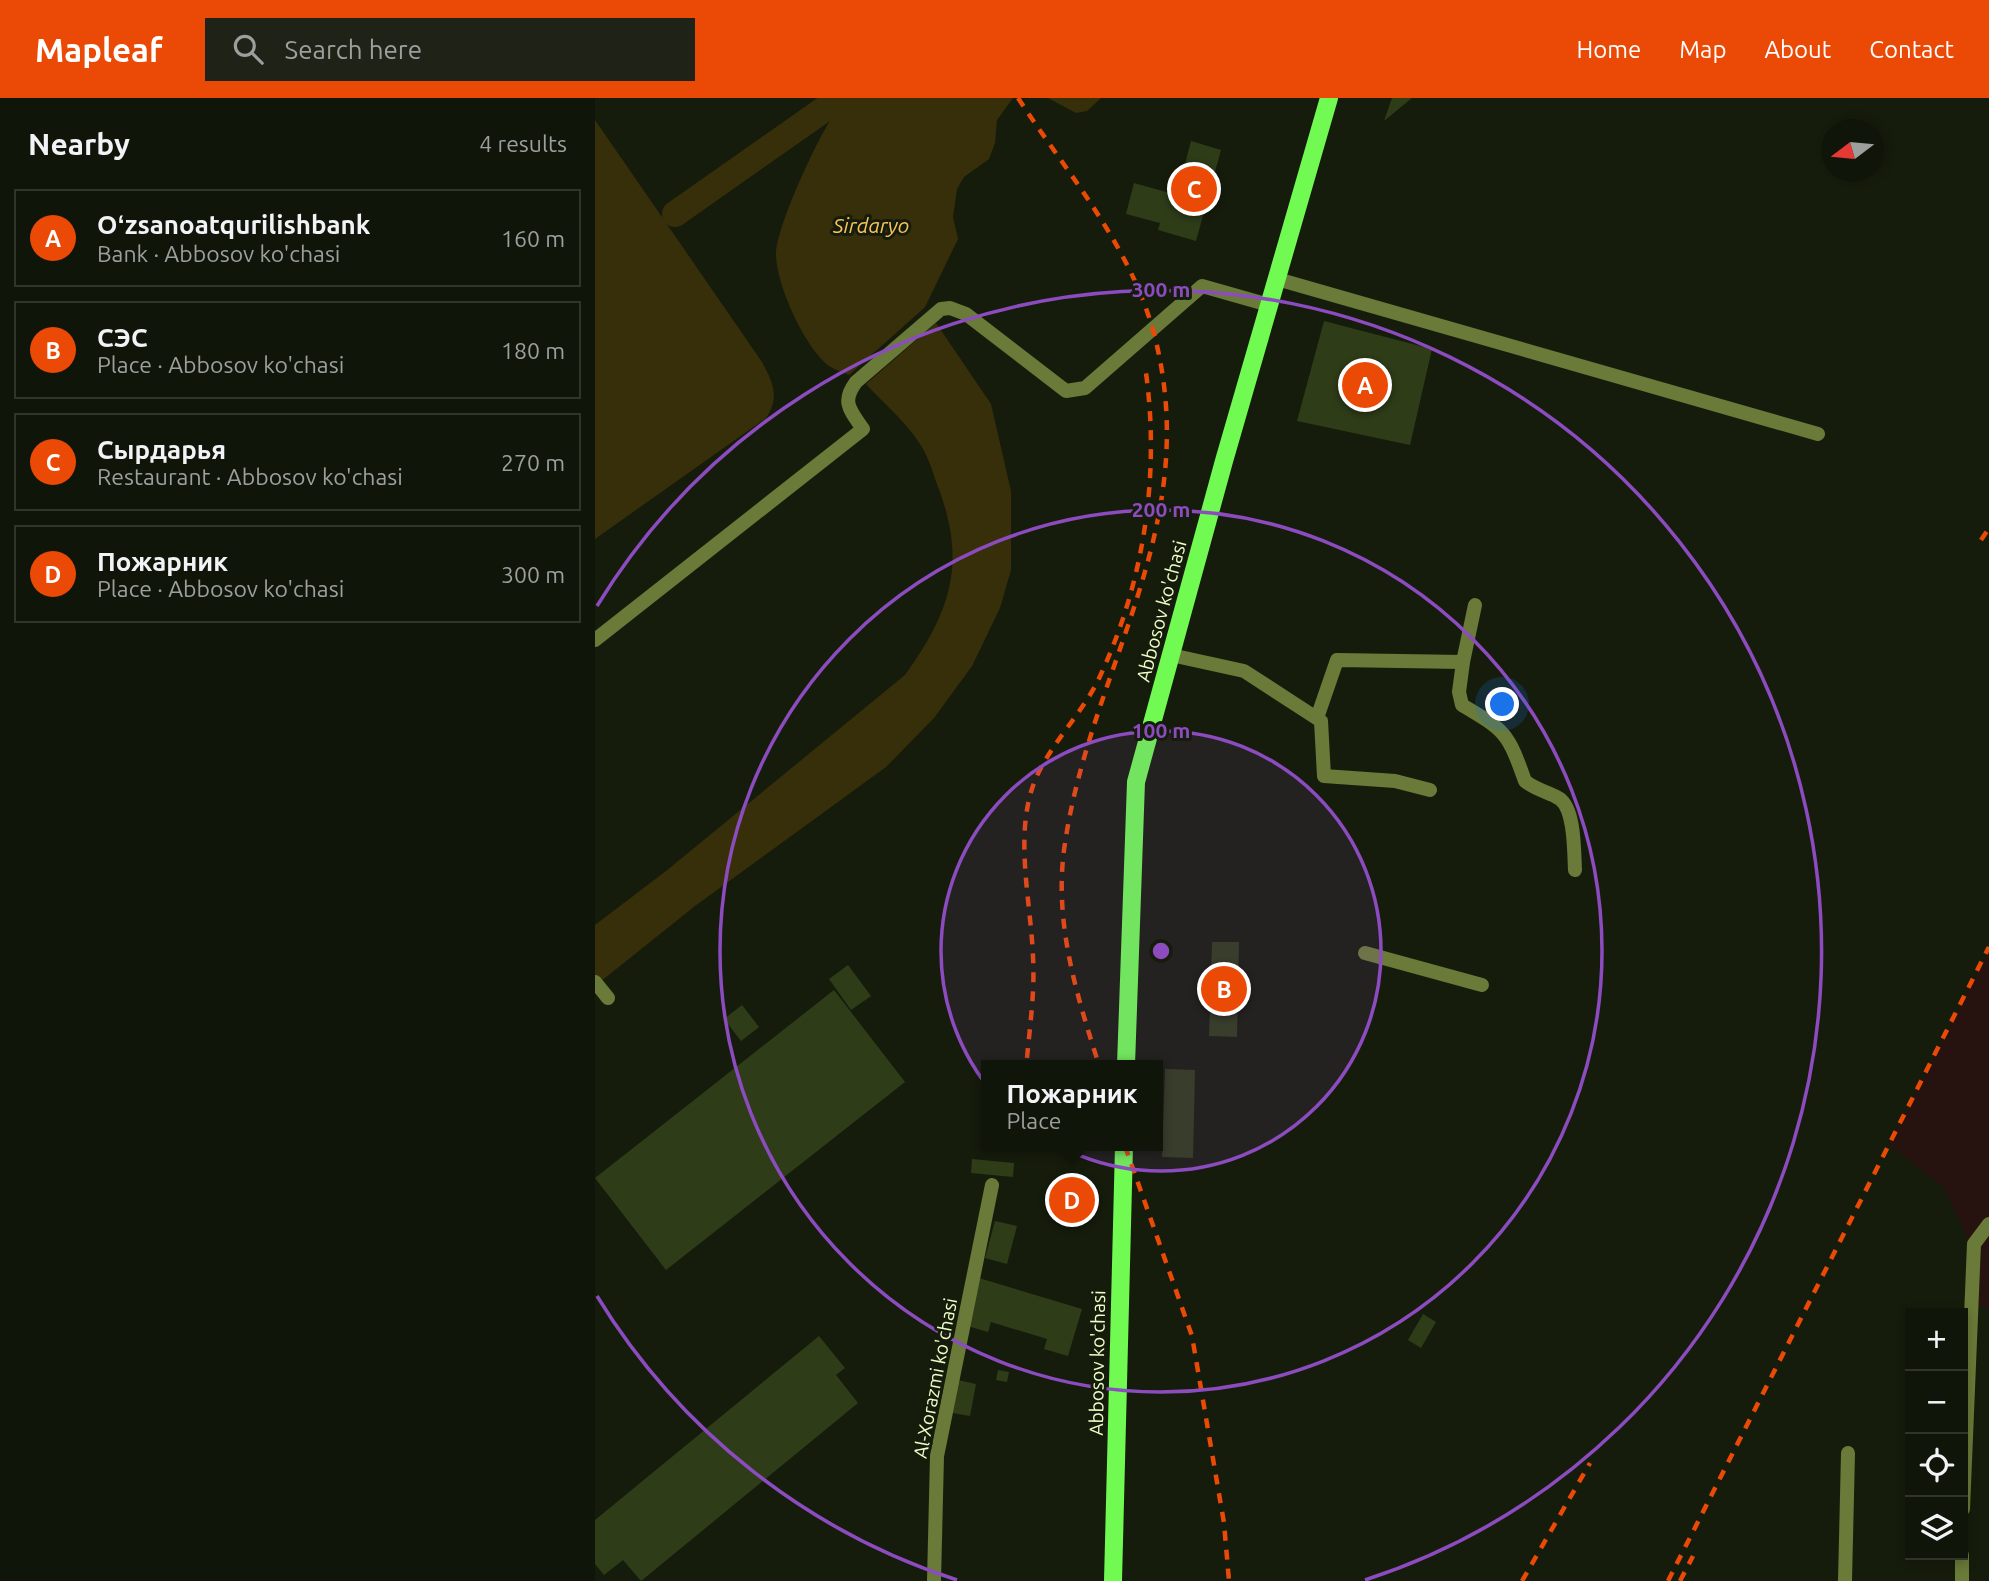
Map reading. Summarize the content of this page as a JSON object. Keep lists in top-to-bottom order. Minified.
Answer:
{"streets":{"main road":["Abbosov ko'chasi"],"street":["Al-Xorazmi ko'chasi"]},"water":["Sirdaryo"],"north":"left","page":{"header":"Mapleaf","search":"Search here","nav":["Home","Map","About","Contact"],"heading":["Nearby","4 results"],"pins":["C","A","B","D"],"list":[{"mark":"A","name":"Oʻzsanoatqurilishbank","note":"Bank · Abbosov ko'chasi","value":"160 m"},{"mark":"B","name":"СЭС","note":"Place · Abbosov ko'chasi","value":"180 m"},{"mark":"C","name":"Сырдарья","note":"Restaurant · Abbosov ko'chasi","value":"270 m"},{"mark":"D","name":"Пожарник","note":"Place · Abbosov ko'chasi","value":"300 m"}],"popup":["Пожарник","Place"],"map_buttons":["+","−"]},"rings":["300 m","200 m","100 m"]}
